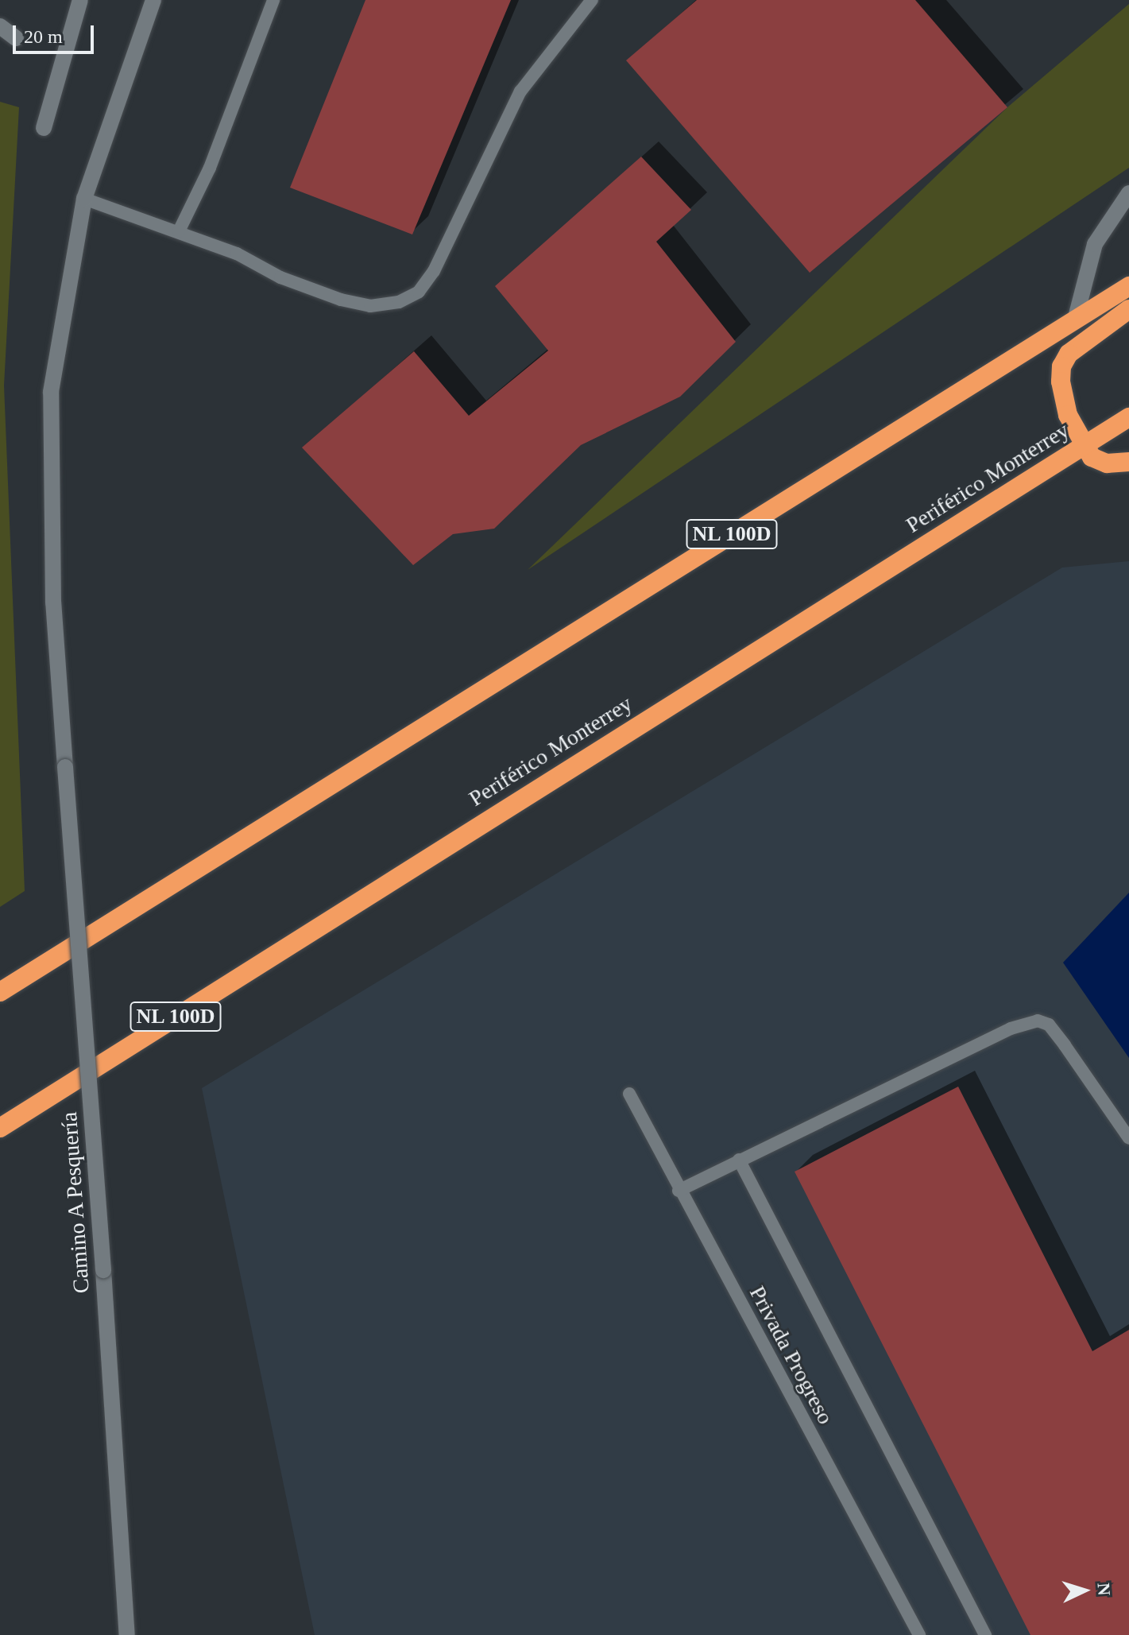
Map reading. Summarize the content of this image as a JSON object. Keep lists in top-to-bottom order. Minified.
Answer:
{"streets":{"highway":["Periférico Monterrey","NL 100D"],"main road":["Camino A Pesquería"],"lane":["Privada Progreso"]},"scale_bar":"20 m","north":"right"}
